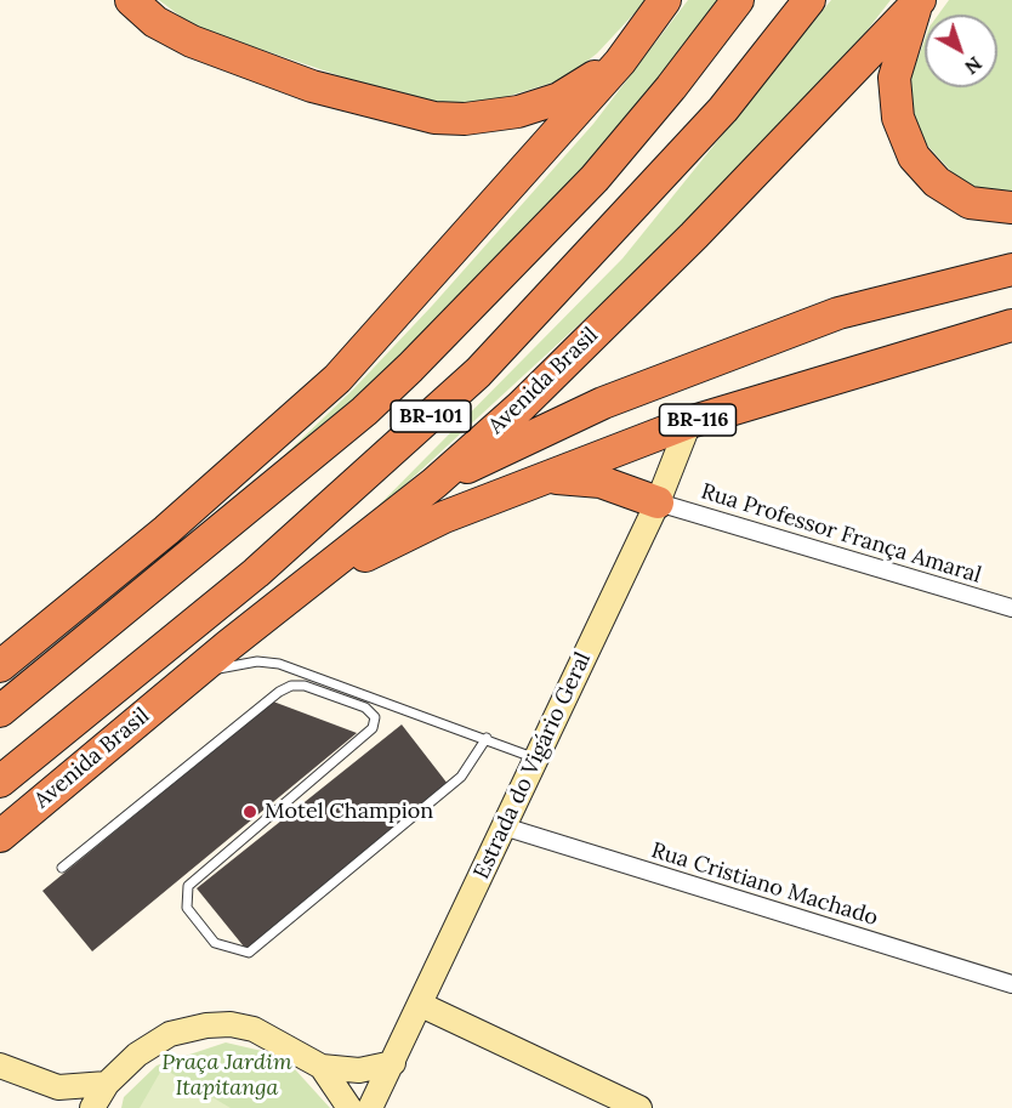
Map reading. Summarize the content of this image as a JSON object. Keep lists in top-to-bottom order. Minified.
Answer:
{"streets":{"highway":["Avenida Brasil","BR-101","BR-116"],"street":["Rua Professor França Amaral","Estrada do Vigário Geral","Rua Cristiano Machado"]},"crossings":[["Avenida Brasil","BR-116"],["BR-116","Estrada do Vigário Geral"],["Rua Professor França Amaral","Estrada do Vigário Geral"],["Estrada do Vigário Geral","Rua Cristiano Machado"]],"parks":["Praça Jardim Itapitanga"],"places":["Motel Champion"],"north":"bottom right"}
